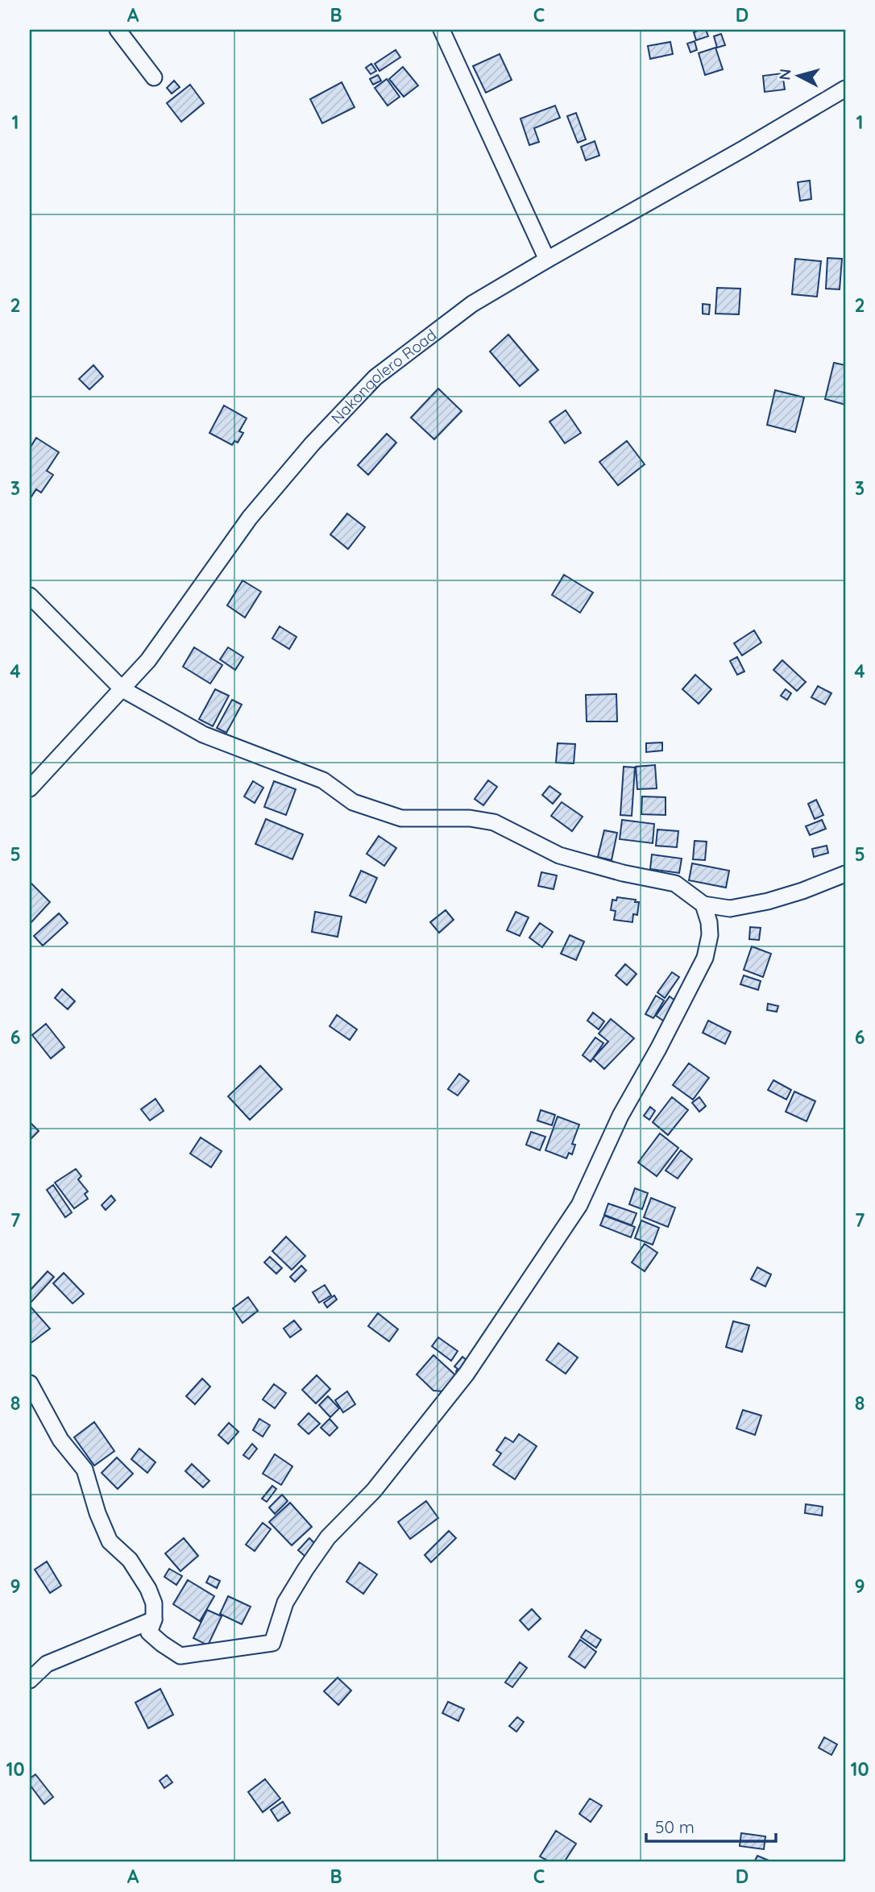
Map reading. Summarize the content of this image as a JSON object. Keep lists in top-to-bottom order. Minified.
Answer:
{"streets":{"street":["Nakongolero Road"]},"scale_bar":"50 m","north":"left","grid":{"columns":["A","B","C","D"],"rows":["1","2","3","4","5","6","7","8","9","10"]}}
